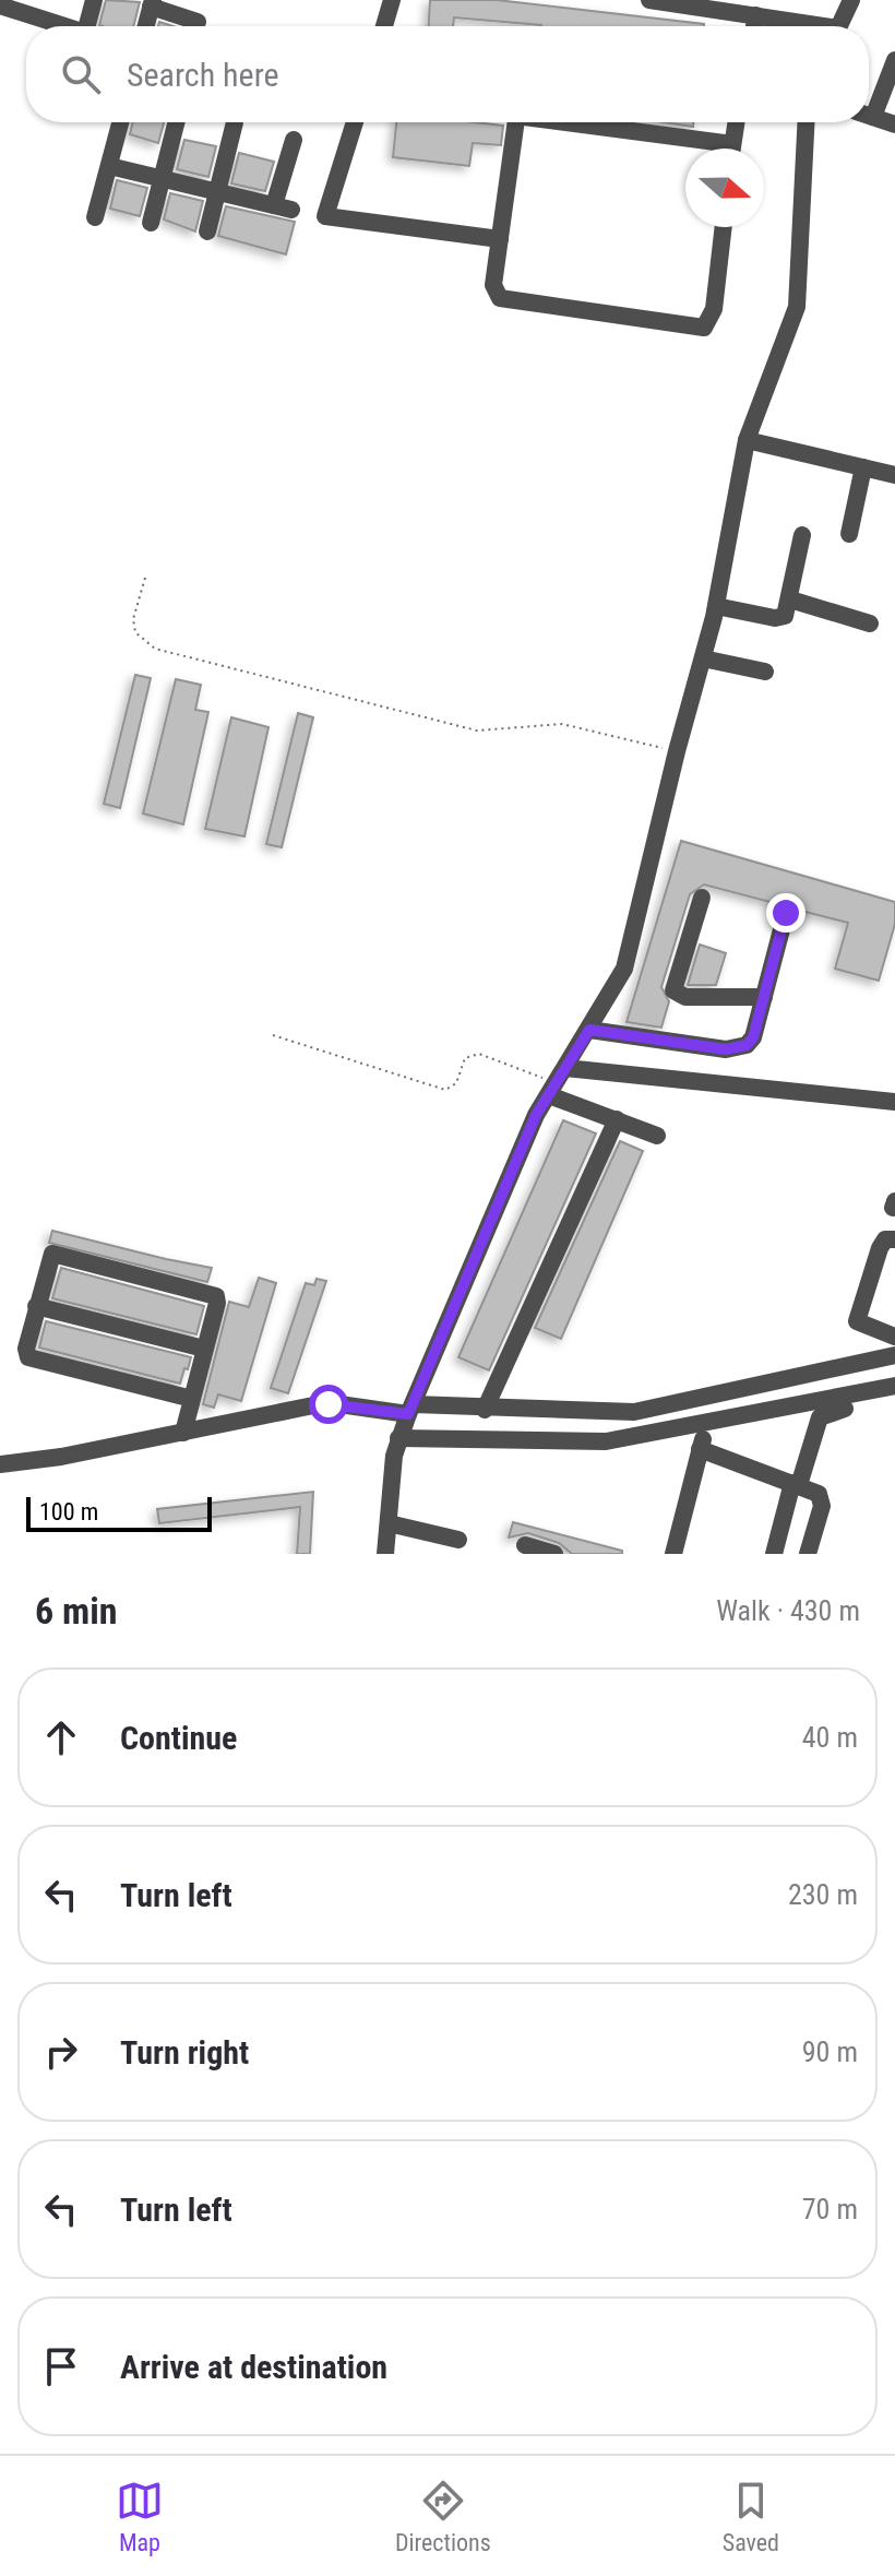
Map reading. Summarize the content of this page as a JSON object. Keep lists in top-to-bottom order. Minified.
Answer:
{"scale_bar":"100 m","north":"right","page":{"search":"Search here","scale":"100 m","heading":["6 min","Walk · 430 m"],"list":[["Continue","40 m"],["Turn left","230 m"],["Turn right","90 m"],["Turn left","70 m"],"Arrive at destination"],"nav":["Map","Directions","Saved"]}}
